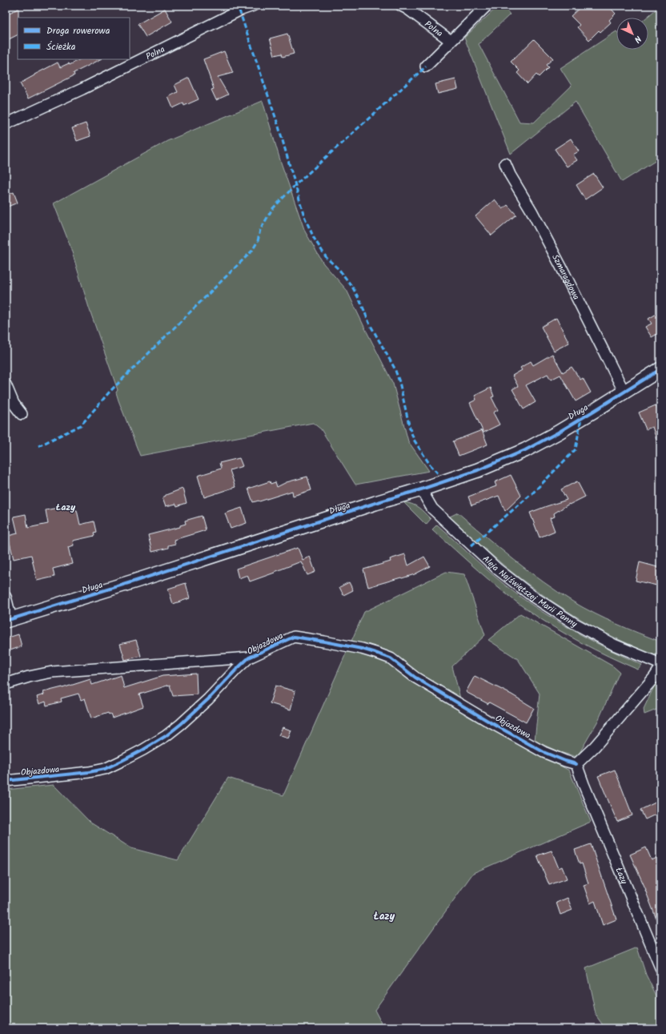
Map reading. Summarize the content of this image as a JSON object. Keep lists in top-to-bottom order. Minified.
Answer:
{"streets":{"street":["Polna","Szmaragdowa","Długa","Aleja Najświętszej Marii Panny","Objazdowa","Łazy"]},"crossings":[["Szmaragdowa","Długa"],["Długa","Aleja Najświętszej Marii Panny"],["Objazdowa","Łazy"]],"districts":["Łazy","Łazy"],"legend":["Droga rowerowa","Ścieżka"],"north":"bottom right"}
